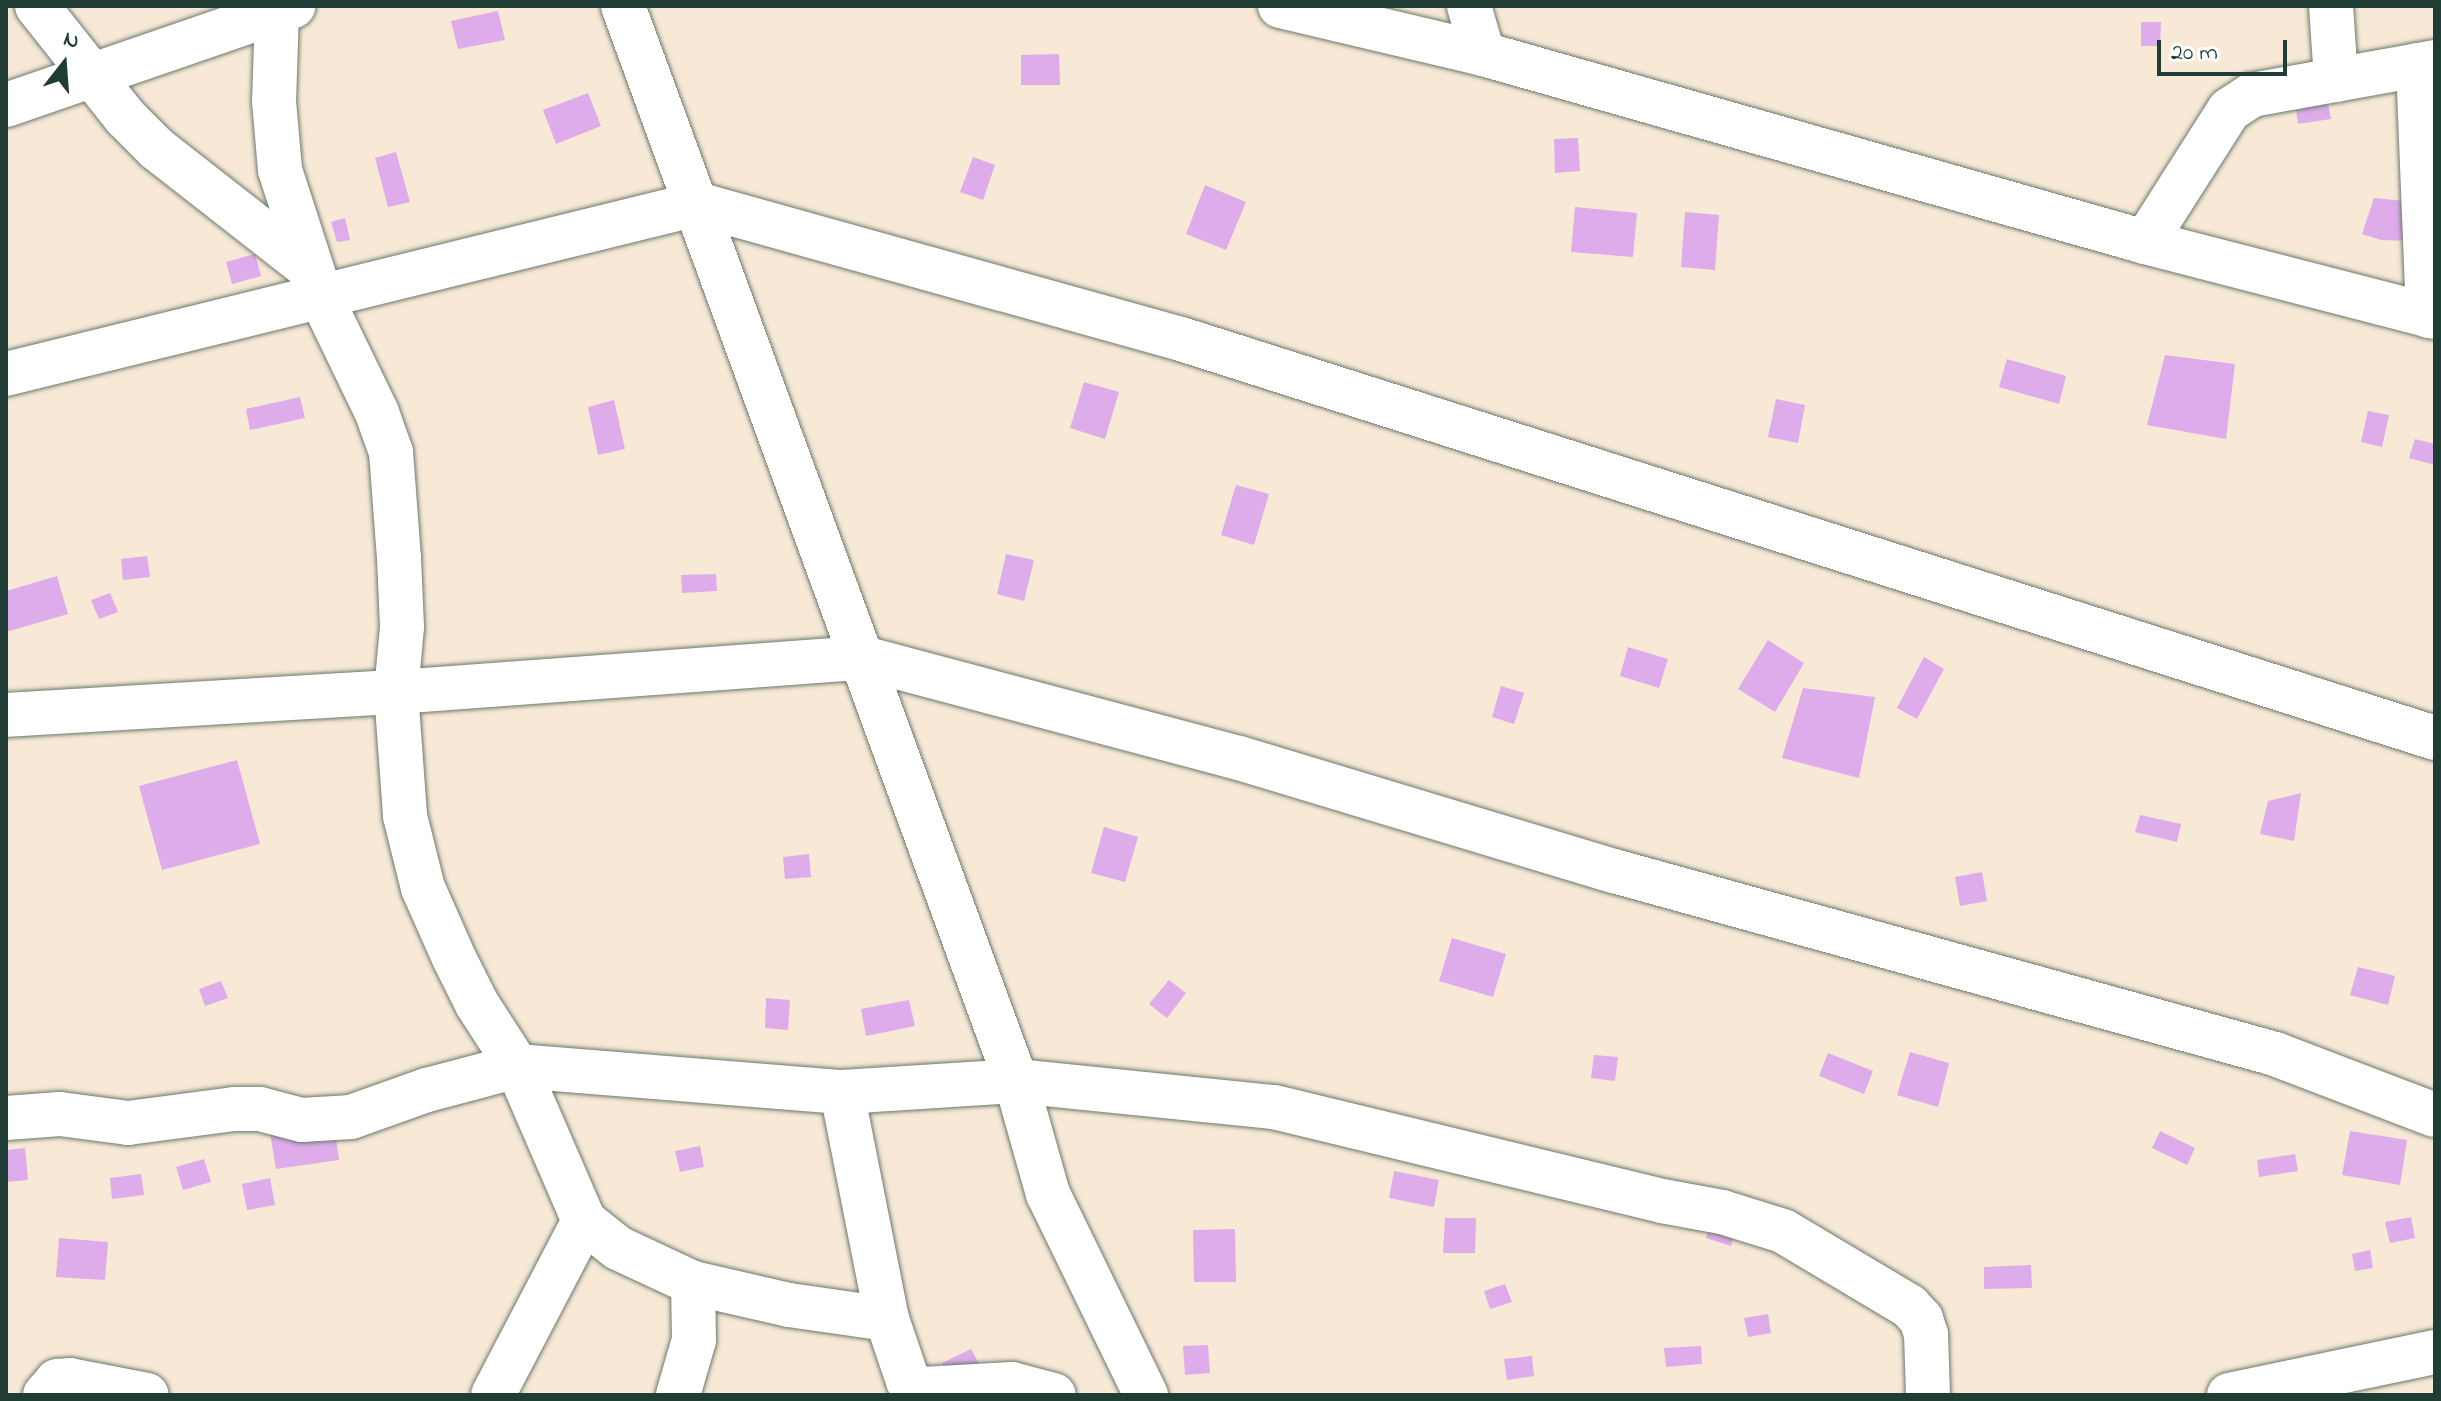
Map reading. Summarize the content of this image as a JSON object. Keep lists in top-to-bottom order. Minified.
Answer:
{"scale_bar":"20 m","north":"top"}
